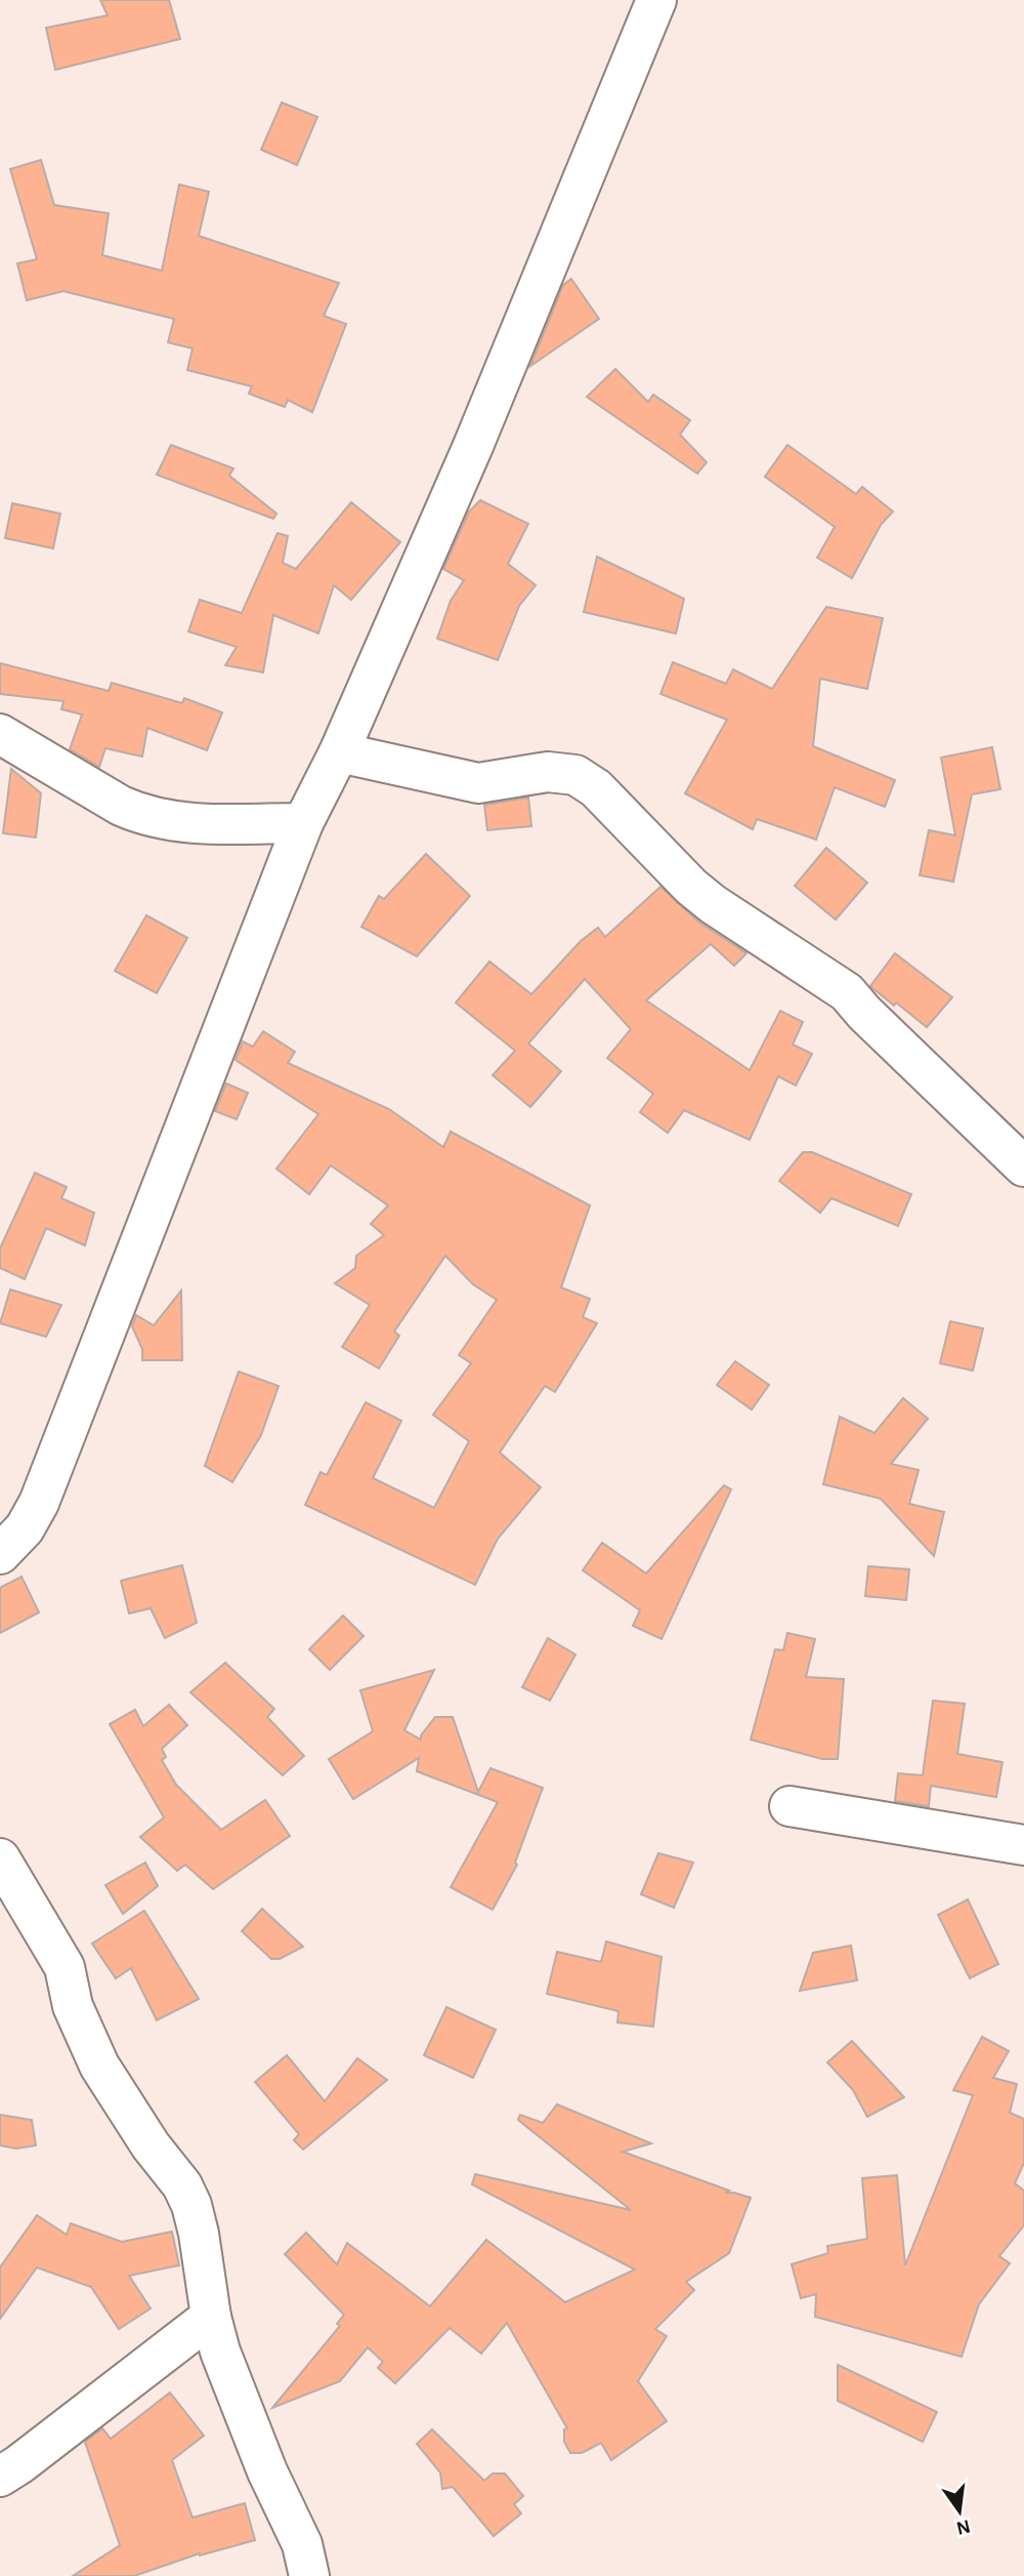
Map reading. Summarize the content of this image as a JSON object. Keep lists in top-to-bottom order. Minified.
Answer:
{"north":"bottom"}
